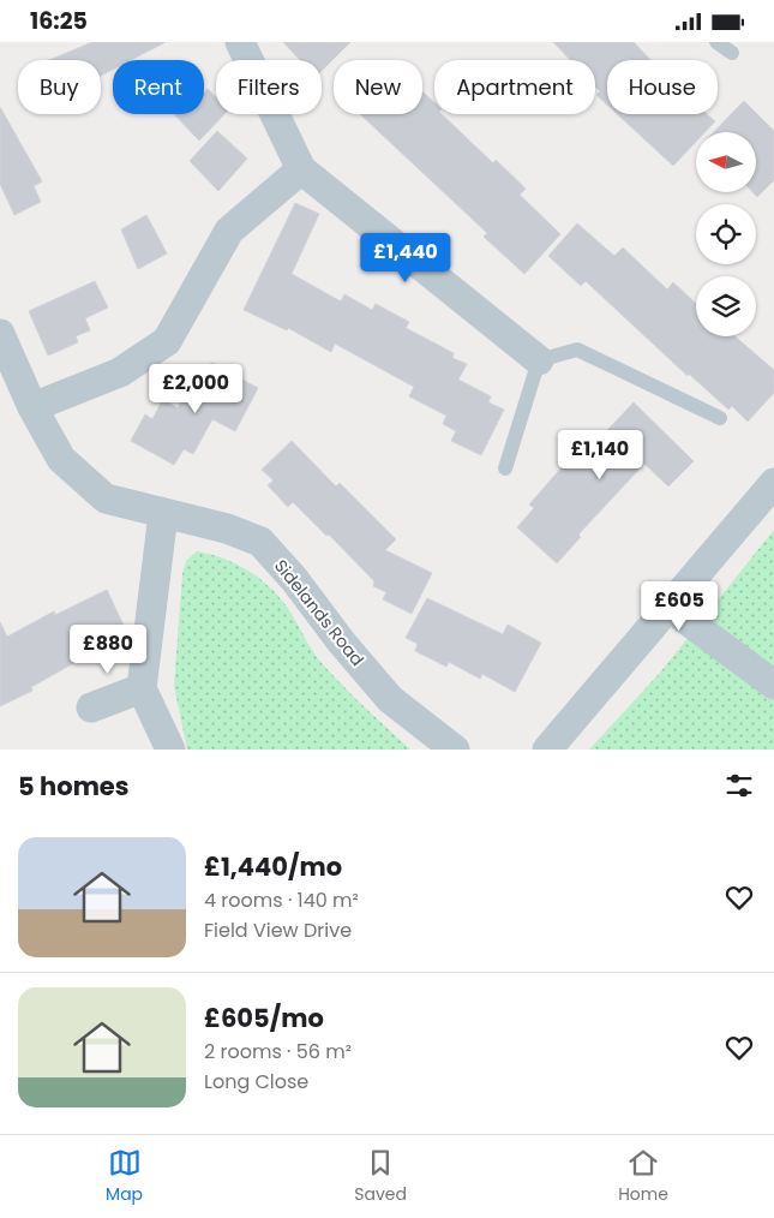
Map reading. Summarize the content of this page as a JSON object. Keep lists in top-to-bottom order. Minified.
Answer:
{"streets":{"street":["Sidelands Road"]},"north":"left","page":{"status":"16:25","chip":["Buy","Rent","Filters","New","Apartment","House"],"price":["£1,440","£2,000","£1,140","£605","£880"],"heading":"5 homes","list":[{"name":"£1,440/mo","note":"4 rooms · 140 m² · Field View Drive"},{"name":"£605/mo","note":"2 rooms · 56 m² · Long Close"}],"tabs":["Map","Saved","Home"]}}
